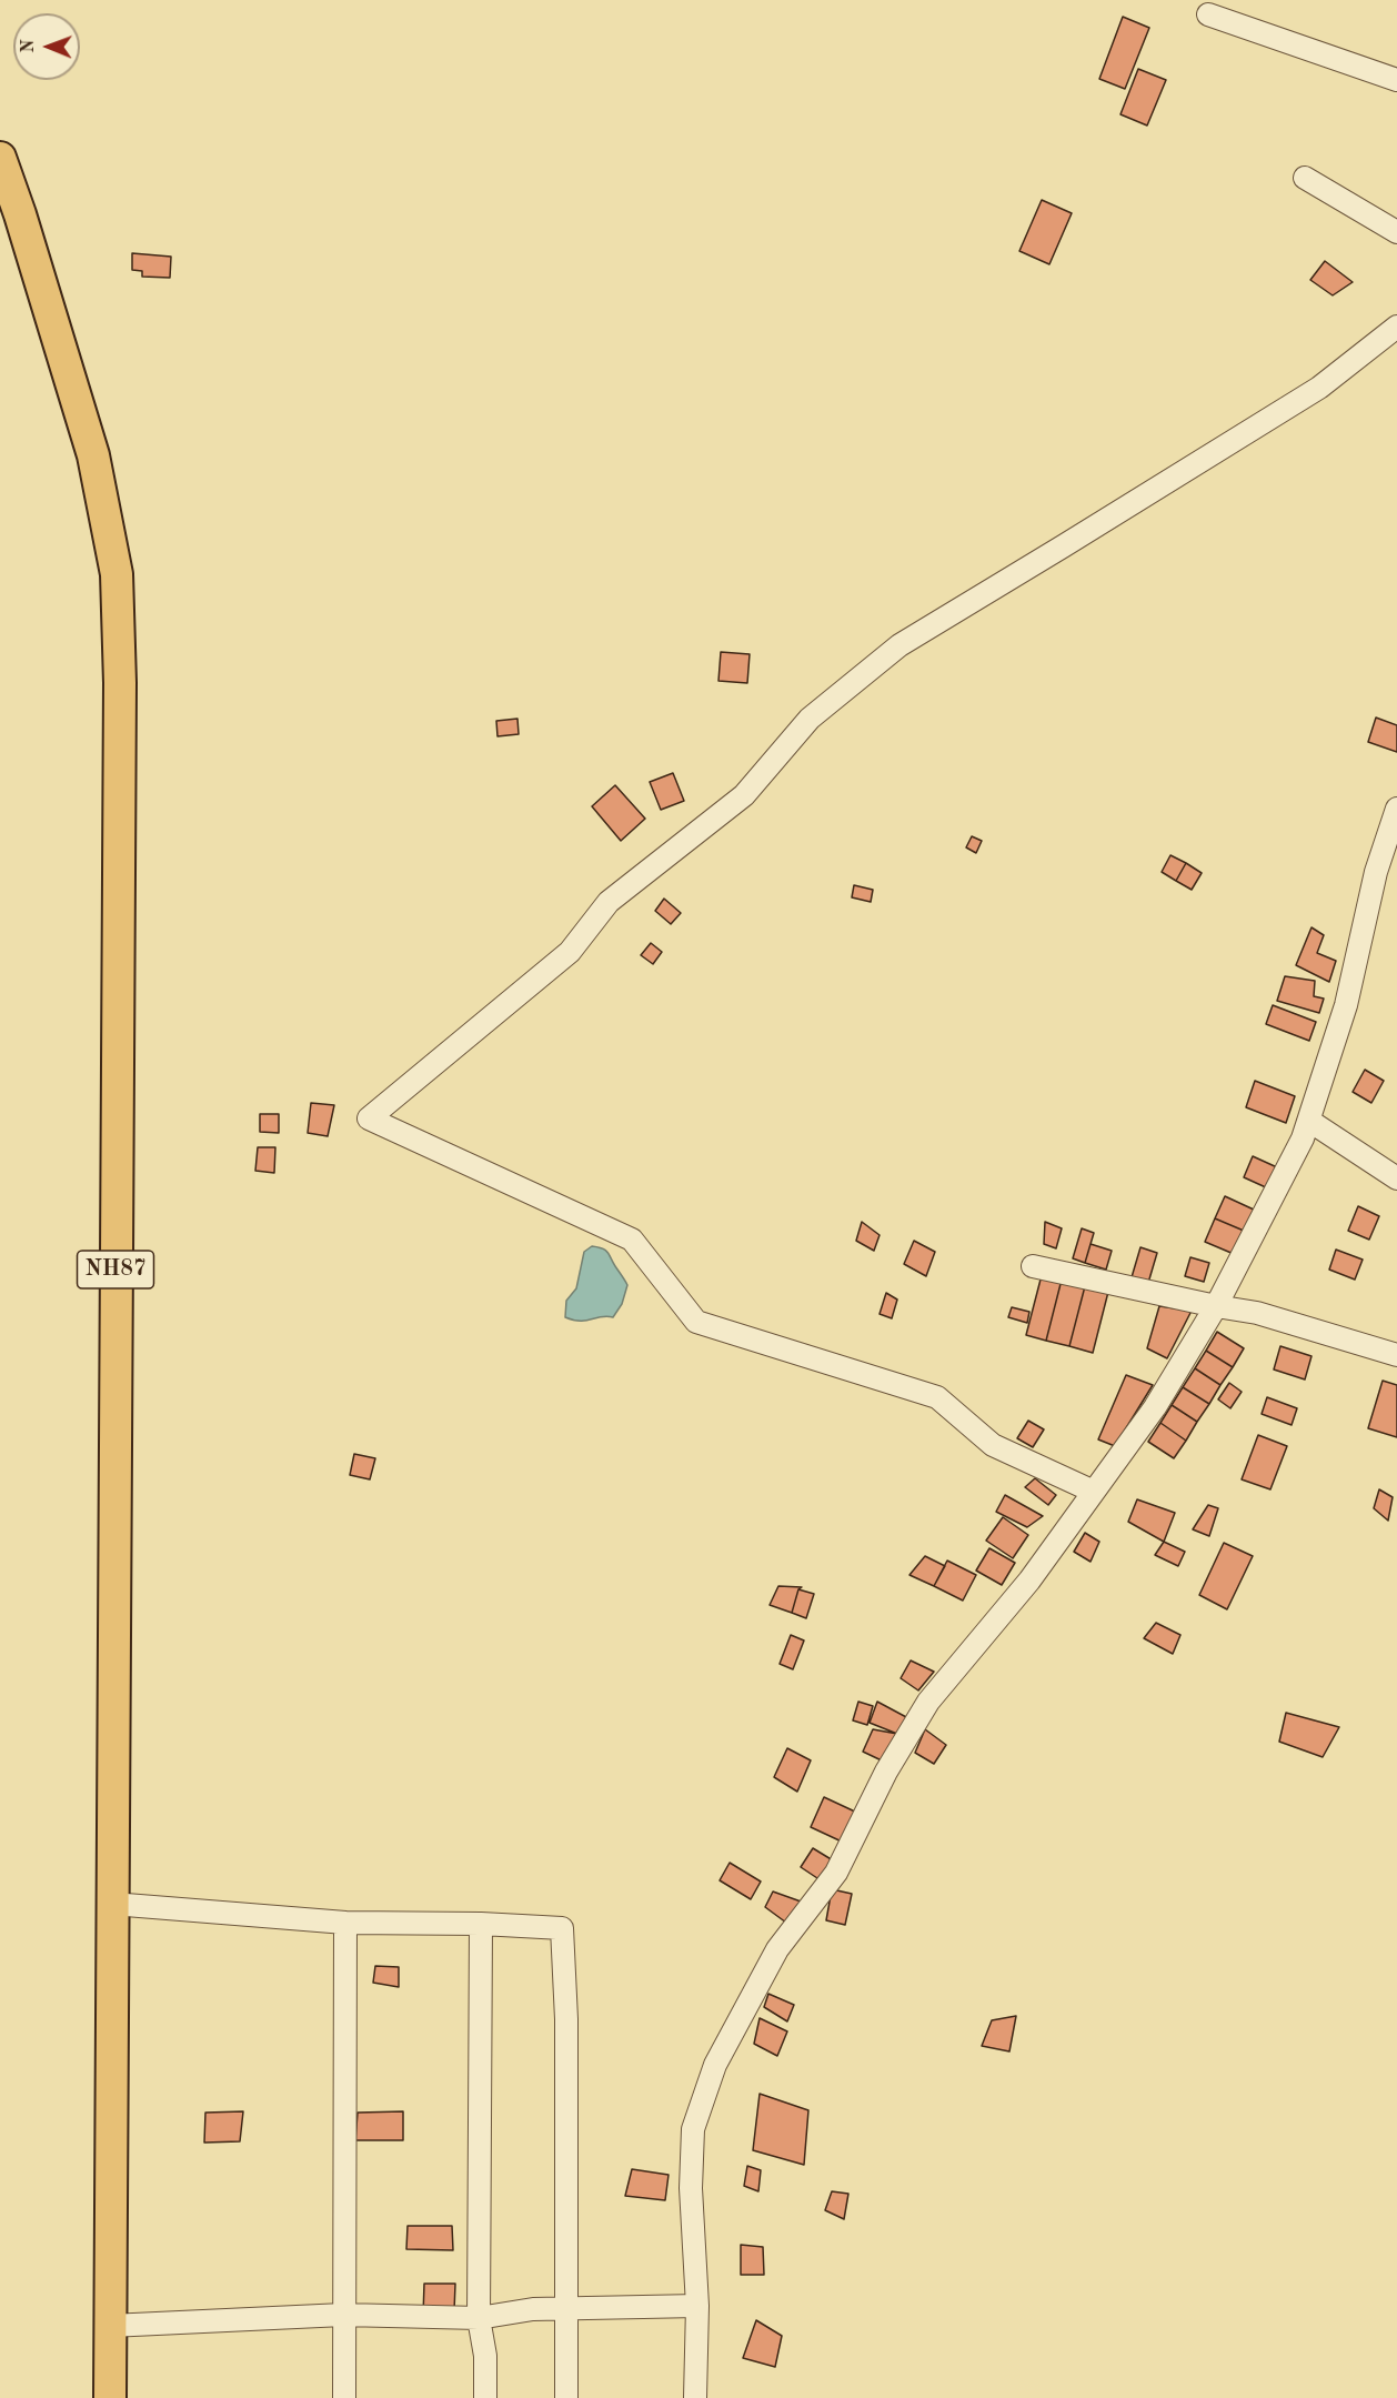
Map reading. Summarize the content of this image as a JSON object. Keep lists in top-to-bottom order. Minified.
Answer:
{"streets":{"highway":["NH87"]},"north":"left"}
